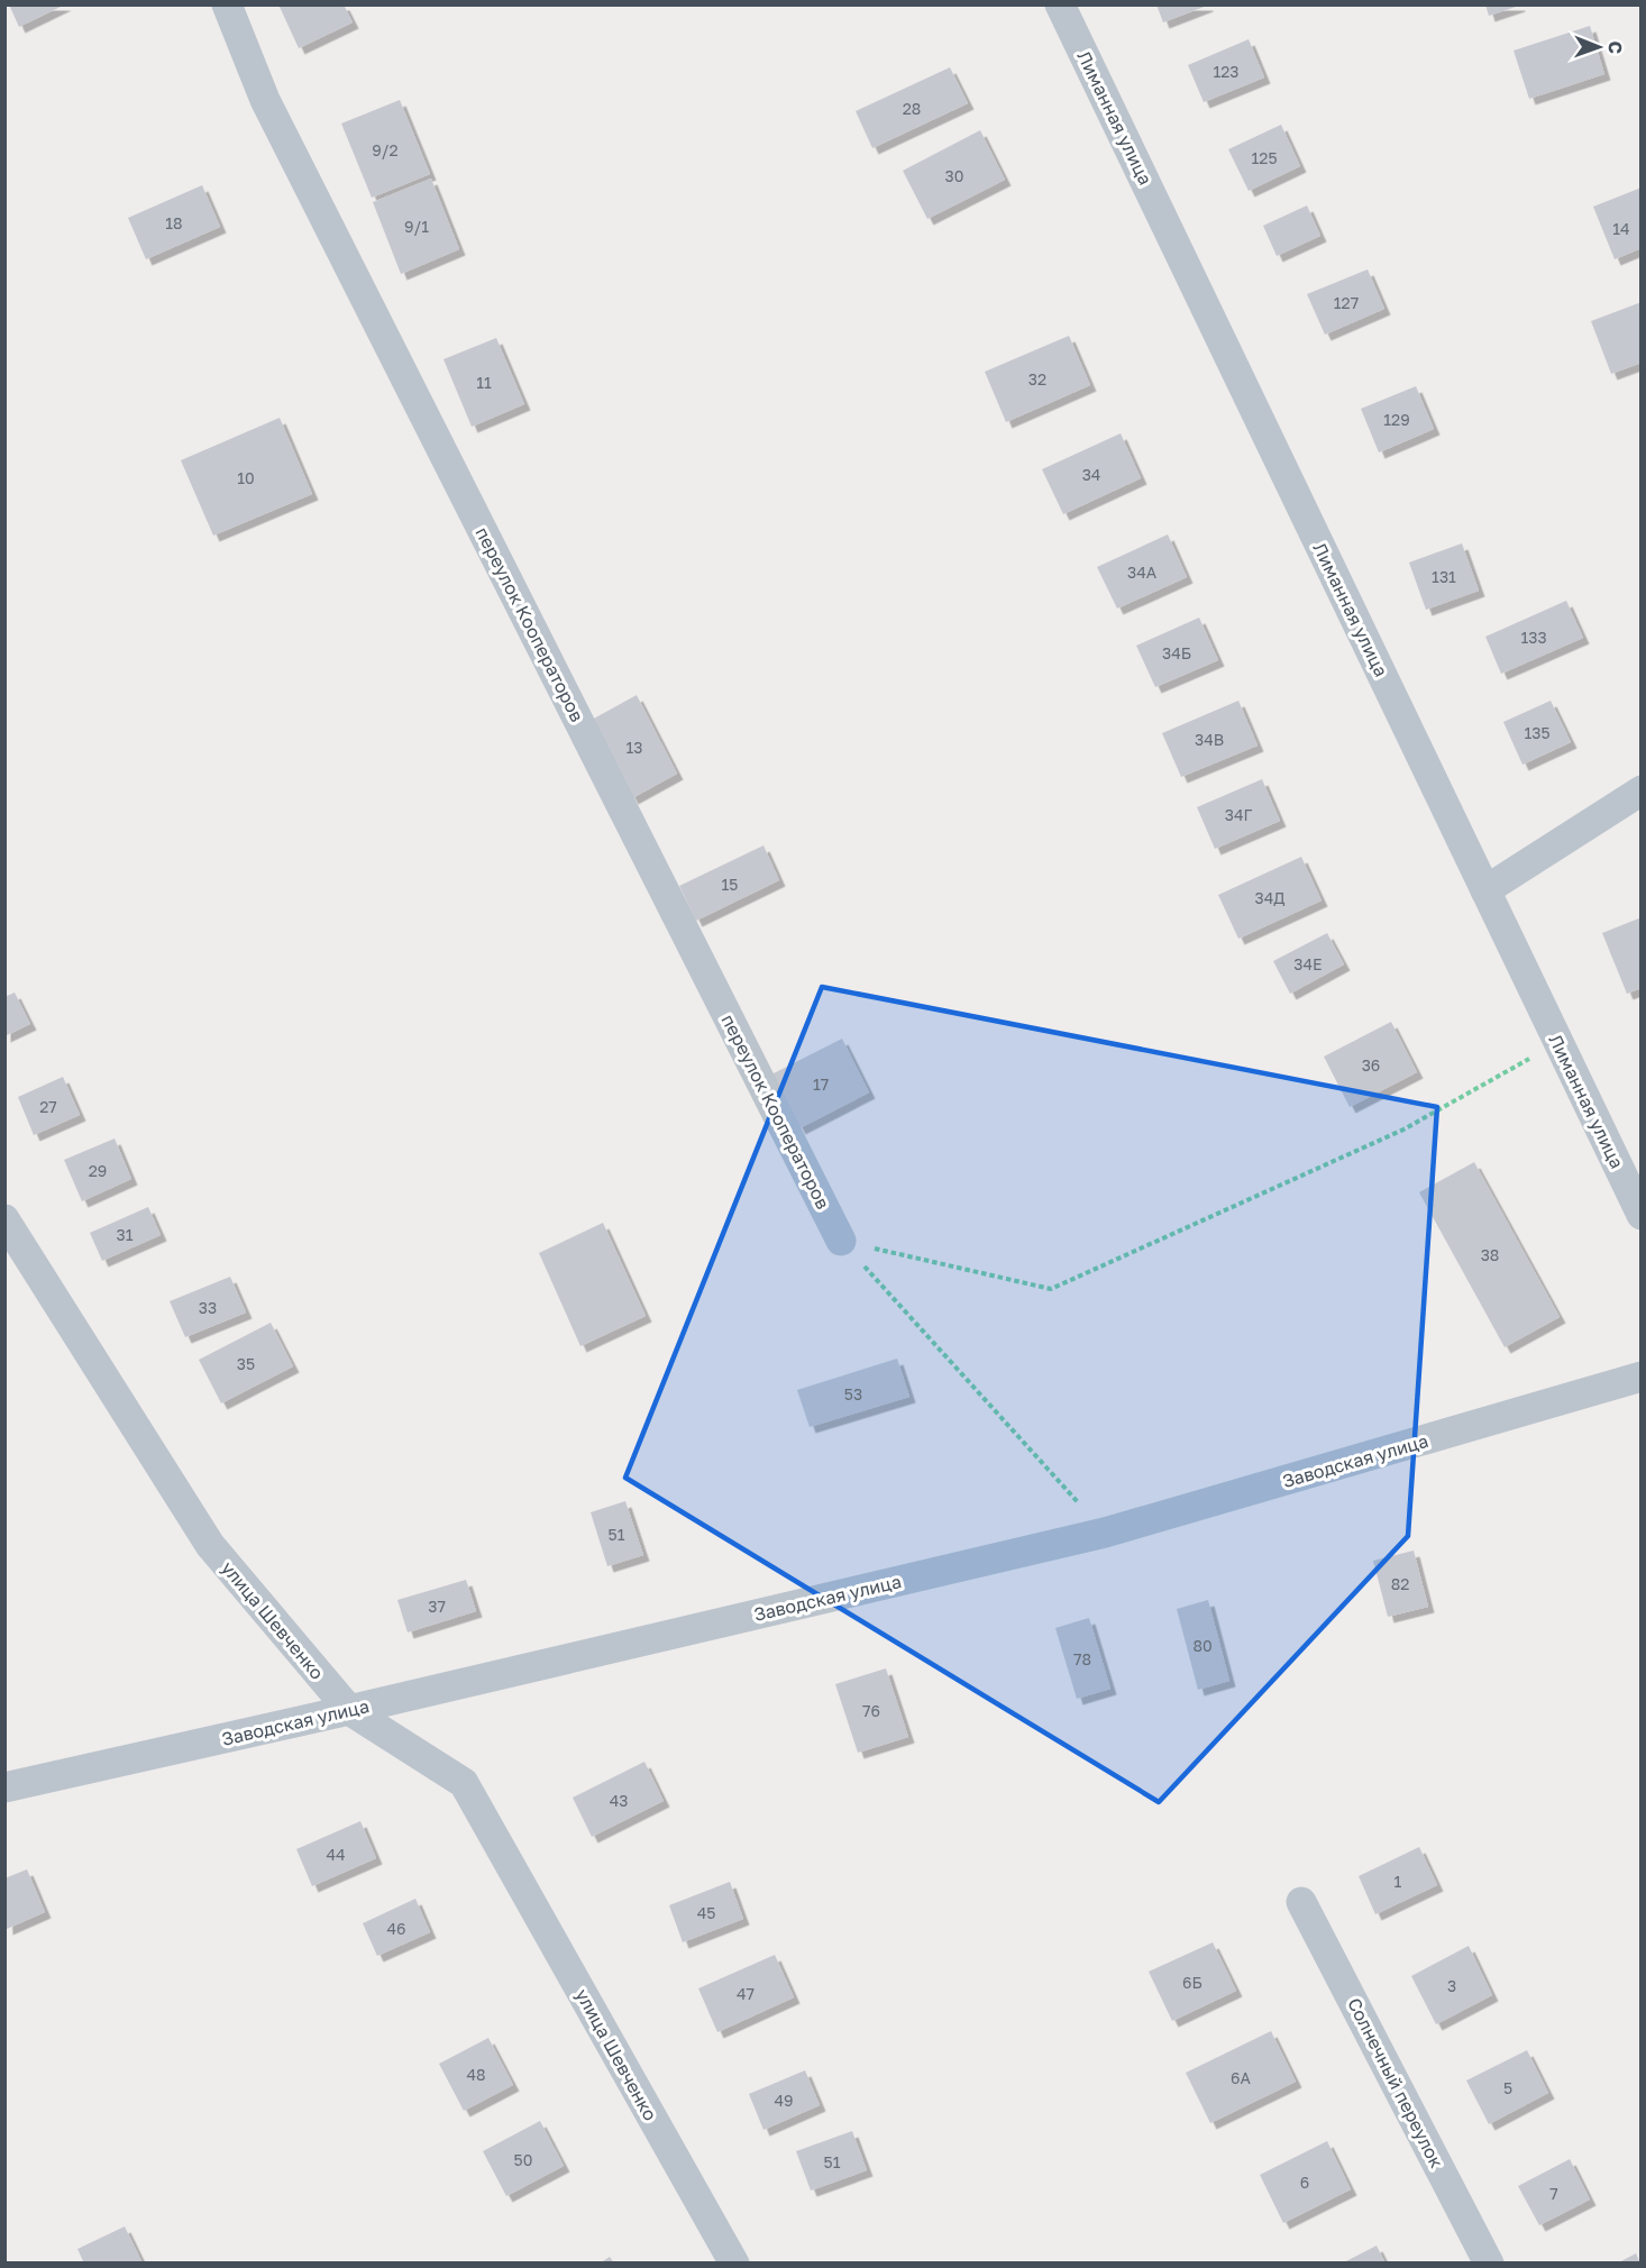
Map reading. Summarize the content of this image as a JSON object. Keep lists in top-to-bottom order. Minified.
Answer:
{"streets":{"street":["Лиманная улица","переулок Кооператоров","Заводская улица","улица Шевченко","Солнечный переулок"]},"crossings":[["Заводская улица","улица Шевченко"]],"house_numbers":["123","28","9/2","125","30","18","9/1","14","127","32","11","129","34","10","34А","131","133","34Б","135","34В","13","34Г","15","34Д","34Е","36","17","27","29","31","38","33","35","53","51","82","37","80","78","76","43","44","1","45","46","6Б","3","47","48","6А","5","49","50","51","6","7"],"north":"right"}
